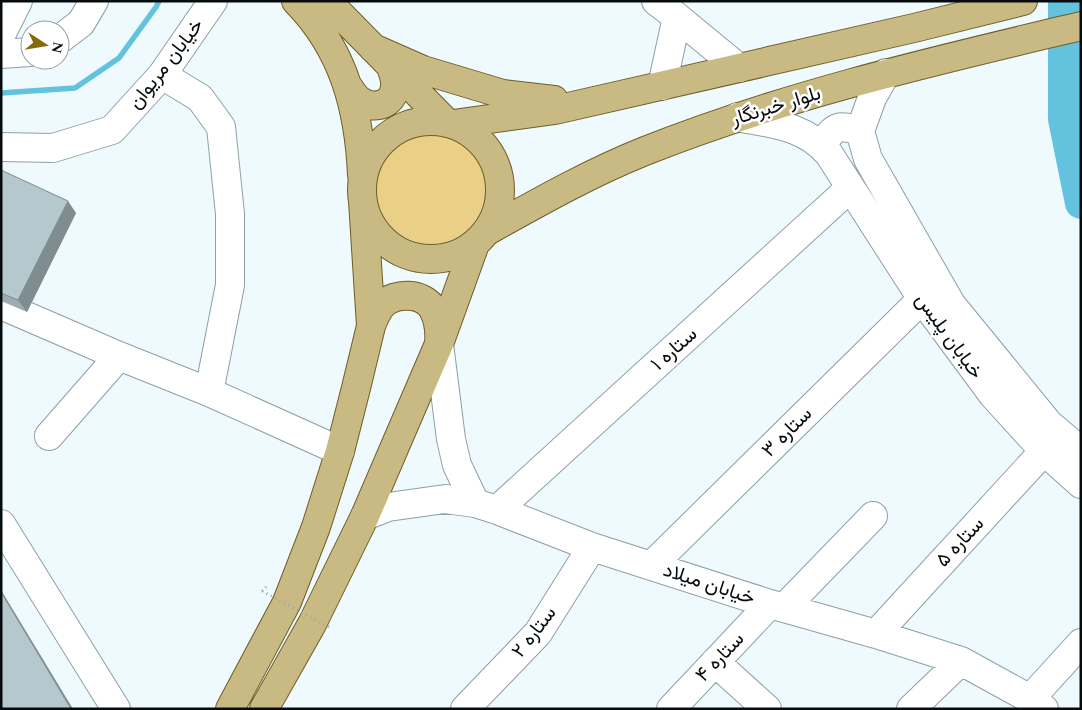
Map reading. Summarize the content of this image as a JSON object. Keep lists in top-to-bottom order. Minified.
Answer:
{"streets":{"main road":["بلوار خبرنگار"],"street":["خیابان مریوان","خیابان پلیس","ستاره ۱","ستاره ۳","ستاره ۵","خیابان میلاد","ستاره ۲","ستاره ۴"]},"crossings":[["خیابان پلیس","ستاره ۱"],["خیابان پلیس","ستاره ۳"],["خیابان پلیس","ستاره ۵"],["ستاره ۱","خیابان میلاد"],["ستاره ۳","خیابان میلاد"],["ستاره ۵","خیابان میلاد"],["خیابان میلاد","ستاره ۲"],["خیابان میلاد","ستاره ۴"]],"north":"right"}
